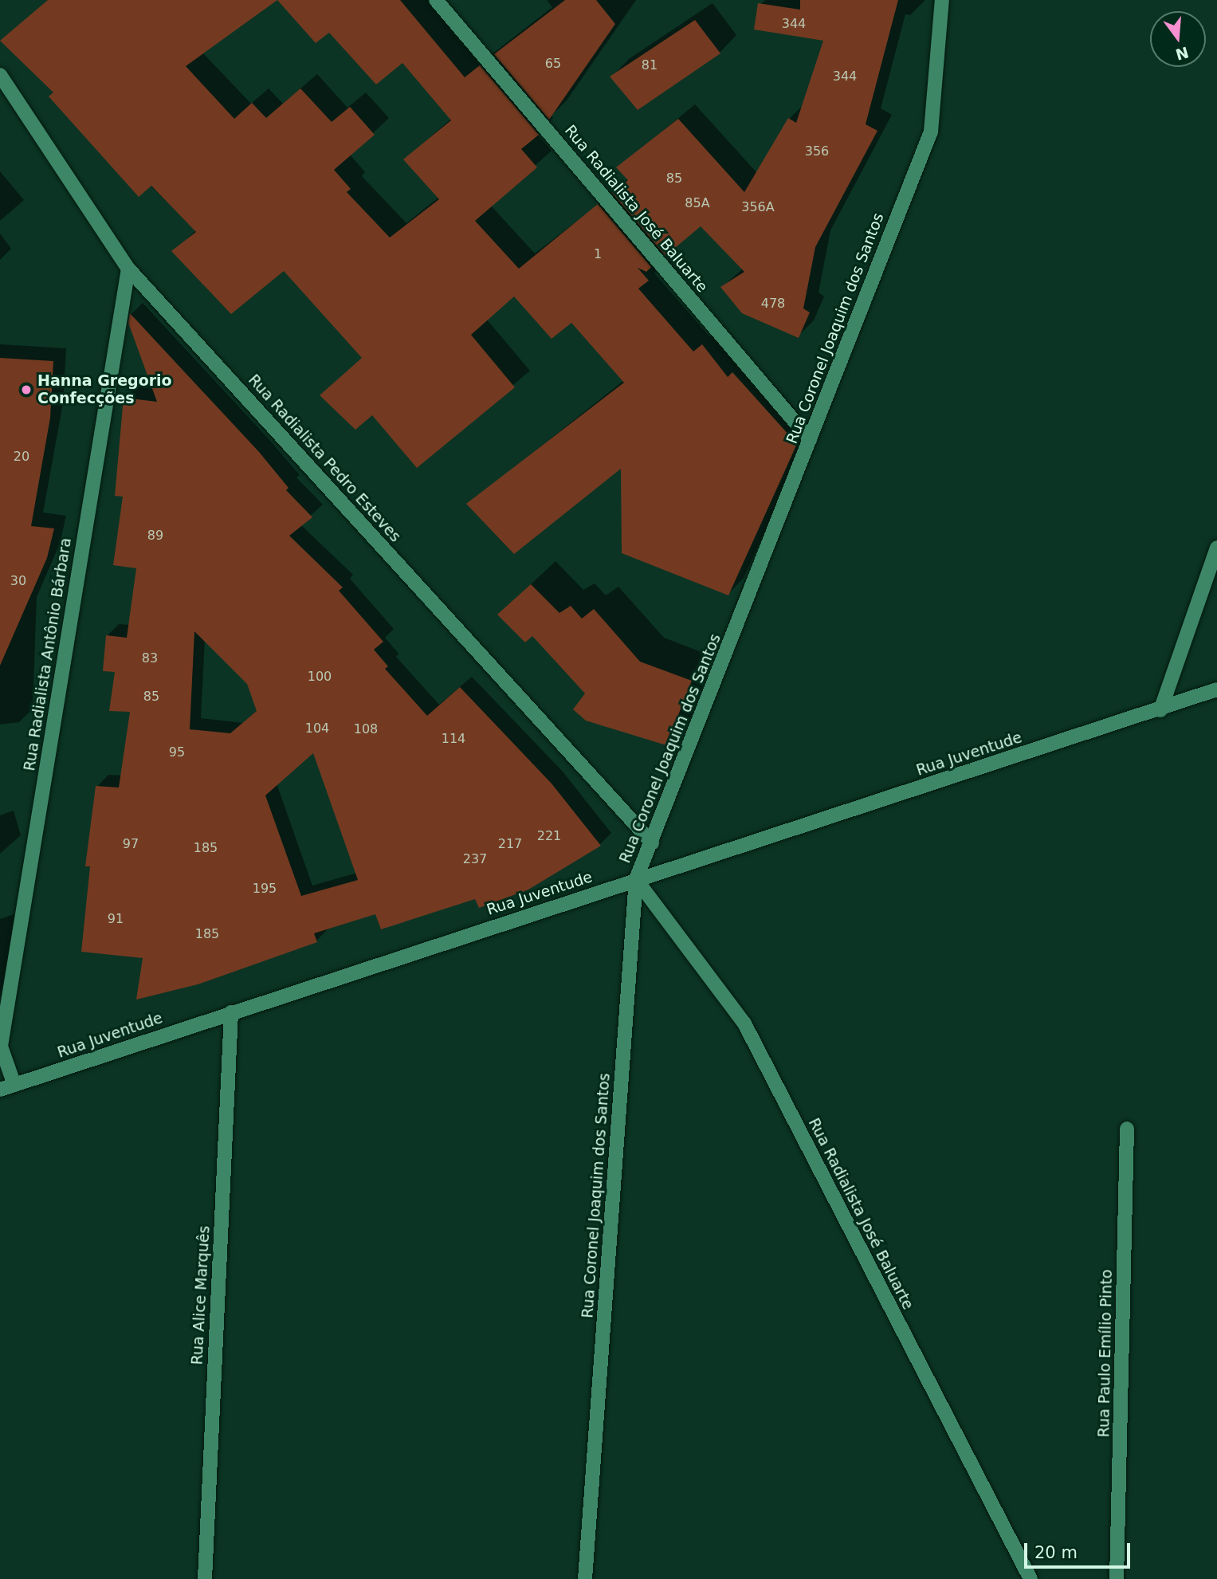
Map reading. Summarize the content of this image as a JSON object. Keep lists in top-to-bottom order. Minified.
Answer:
{"streets":{"street":["Rua Radialista José Baluarte","Rua Coronel Joaquim dos Santos","Rua Radialista Pedro Esteves","Rua Radialista Antônio Bárbara","Rua Juventude","Rua Alice Marquês","Rua Paulo Emílio Pinto"]},"crossings":[["Rua Radialista José Baluarte","Rua Coronel Joaquim dos Santos"],["Rua Radialista José Baluarte","Rua Juventude"],["Rua Coronel Joaquim dos Santos","Rua Radialista Pedro Esteves"],["Rua Coronel Joaquim dos Santos","Rua Juventude"],["Rua Radialista Pedro Esteves","Rua Radialista Antônio Bárbara"],["Rua Juventude","Rua Alice Marquês"]],"places":["Hanna Gregorio Confecções"],"house_numbers":["344","65","81","344","356","85","85A","356A","1","478","20","89","30","83","100","85","104","108","114","95","221","97","217","185","237","195","91","185"],"scale_bar":"20 m","north":"bottom"}
